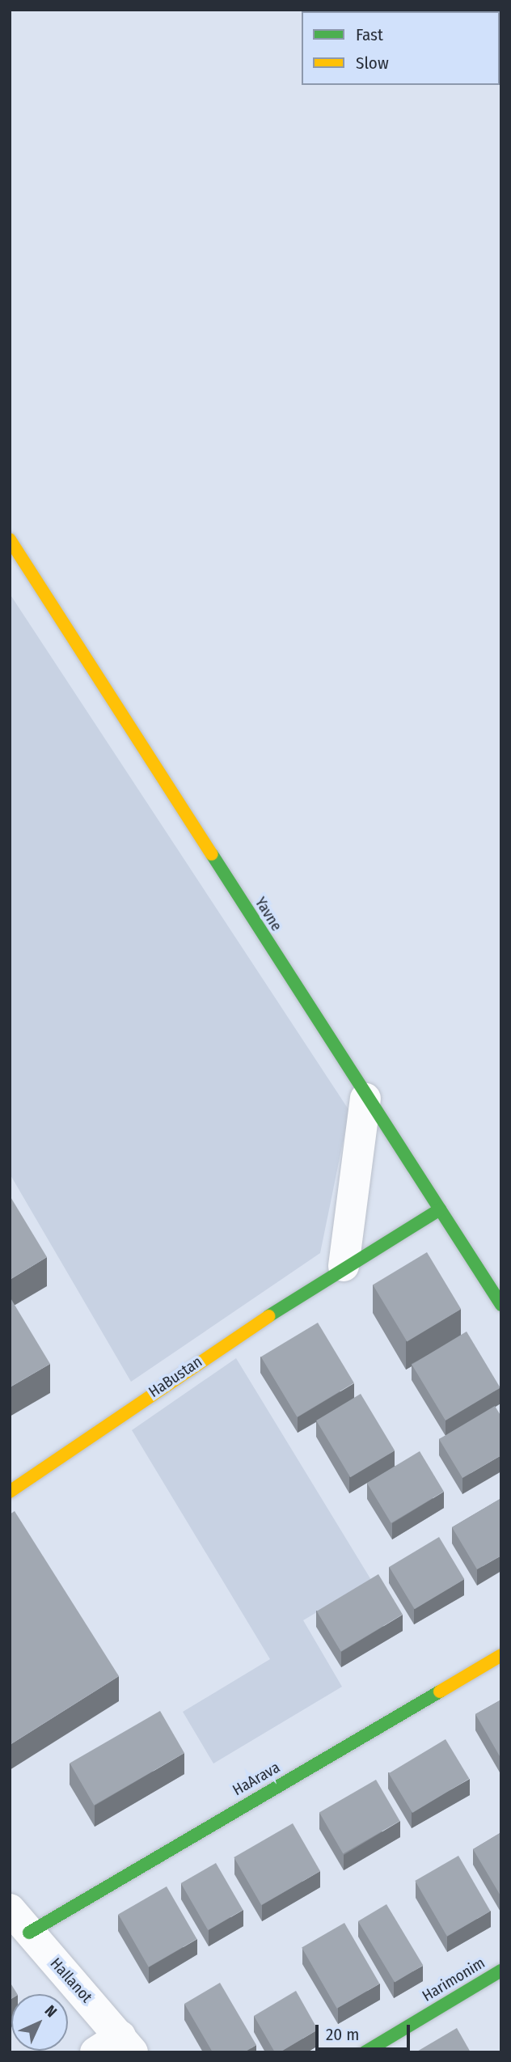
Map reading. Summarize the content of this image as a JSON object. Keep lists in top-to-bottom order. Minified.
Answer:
{"streets":{"street":["Yavne","HaBustan","HaArava","Harimonim","HaIlanot"]},"crossings":[["Yavne","HaBustan"],["HaArava","HaIlanot"]],"legend":["Fast","Slow"],"scale_bar":"20 m","north":"top right"}
